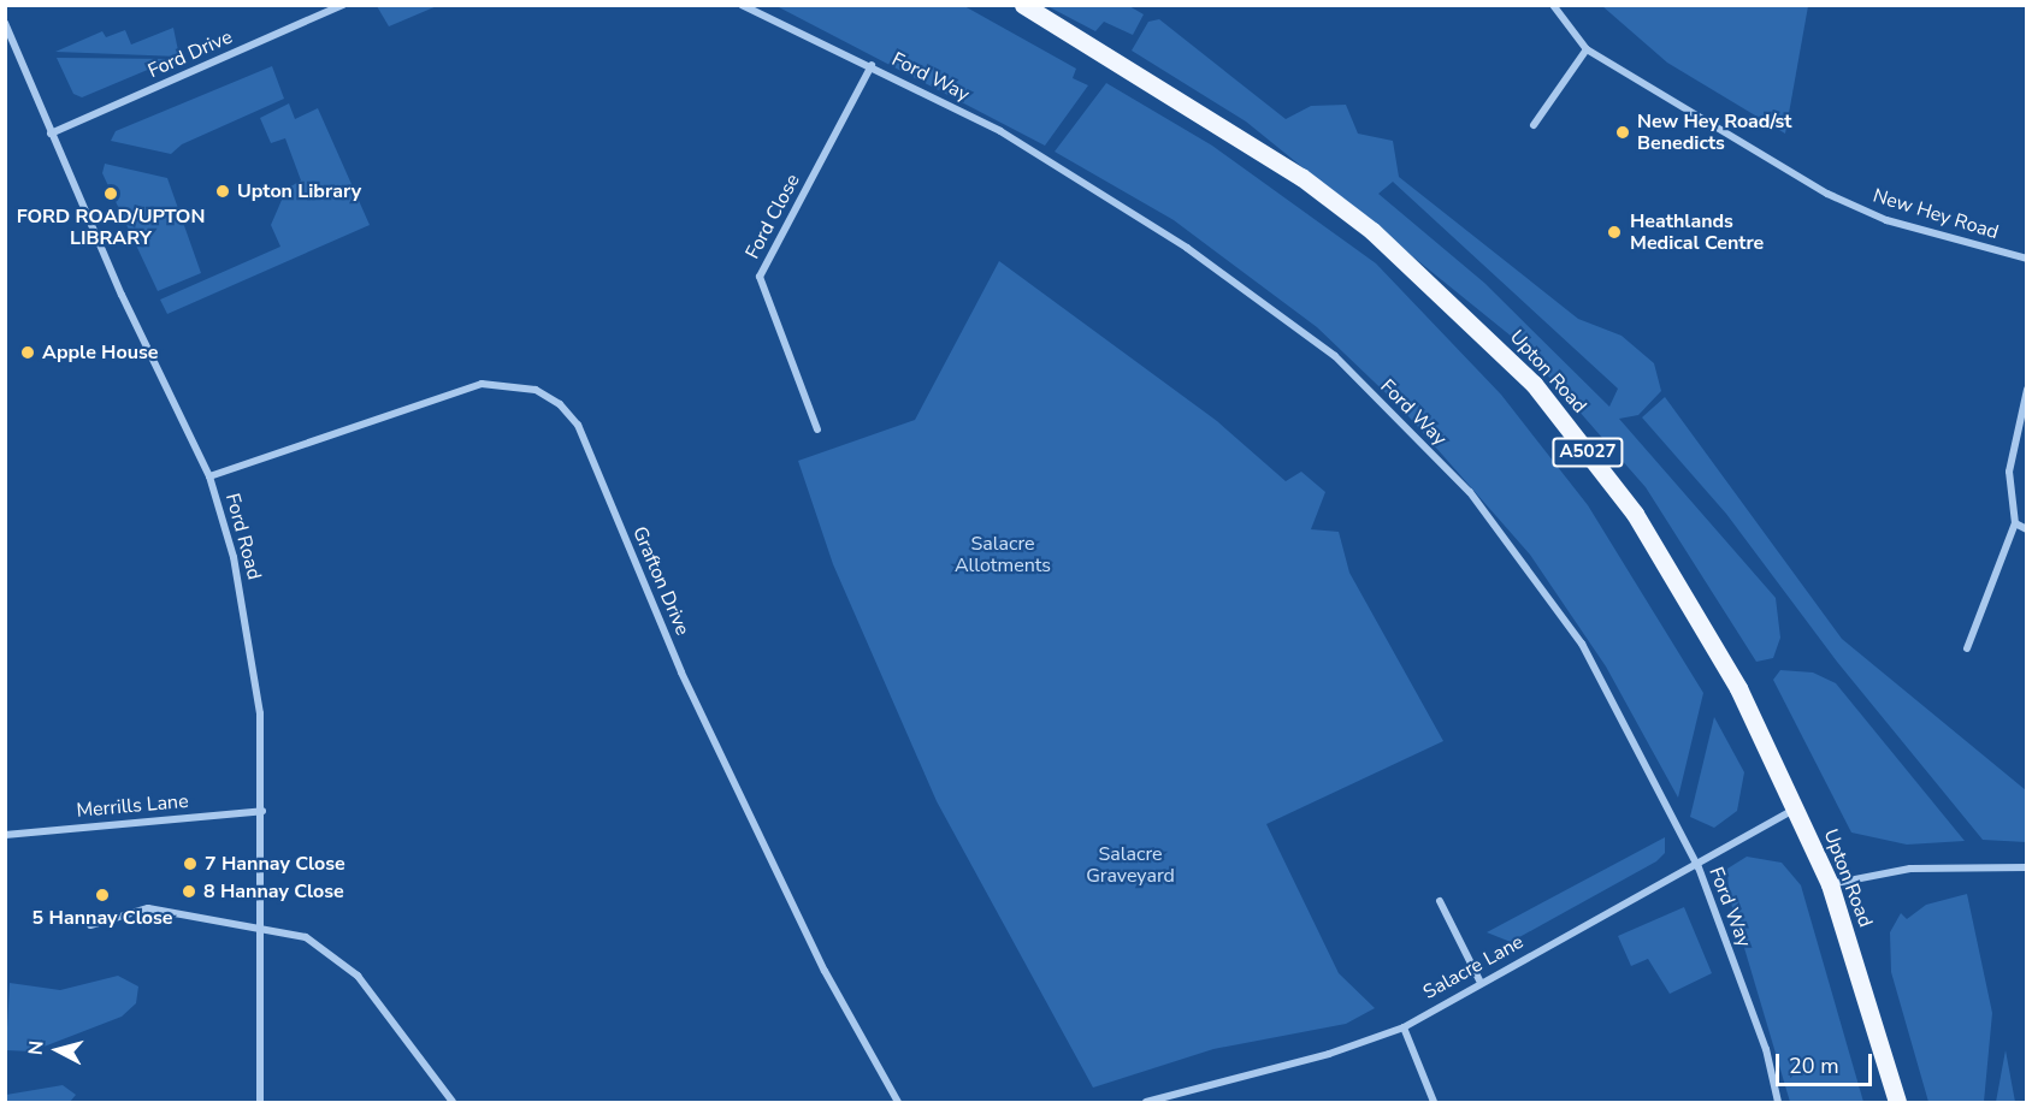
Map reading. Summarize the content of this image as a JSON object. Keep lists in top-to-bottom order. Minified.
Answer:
{"streets":{"main road":["Upton Road","A5027"],"street":["Ford Drive","Ford Way","New Hey Road","Ford Close","Ford Road","Grafton Drive","Merrills Lane","Salacre Lane"]},"crossings":[["Ford Drive","Ford Road"],["Ford Way","Ford Close"],["Ford Way","Salacre Lane"],["Upton Road","Salacre Lane"],["Ford Road","Grafton Drive"],["Ford Road","Merrills Lane"]],"parks":["Salacre Allotments","Salacre Graveyard"],"places":["New Hey Road/st Benedicts","Upton Library","FORD ROAD/UPTON LIBRARY","Heathlands Medical Centre","Apple House","7 Hannay Close","8 Hannay Close","5 Hannay Close"],"scale_bar":"20 m","north":"left"}
